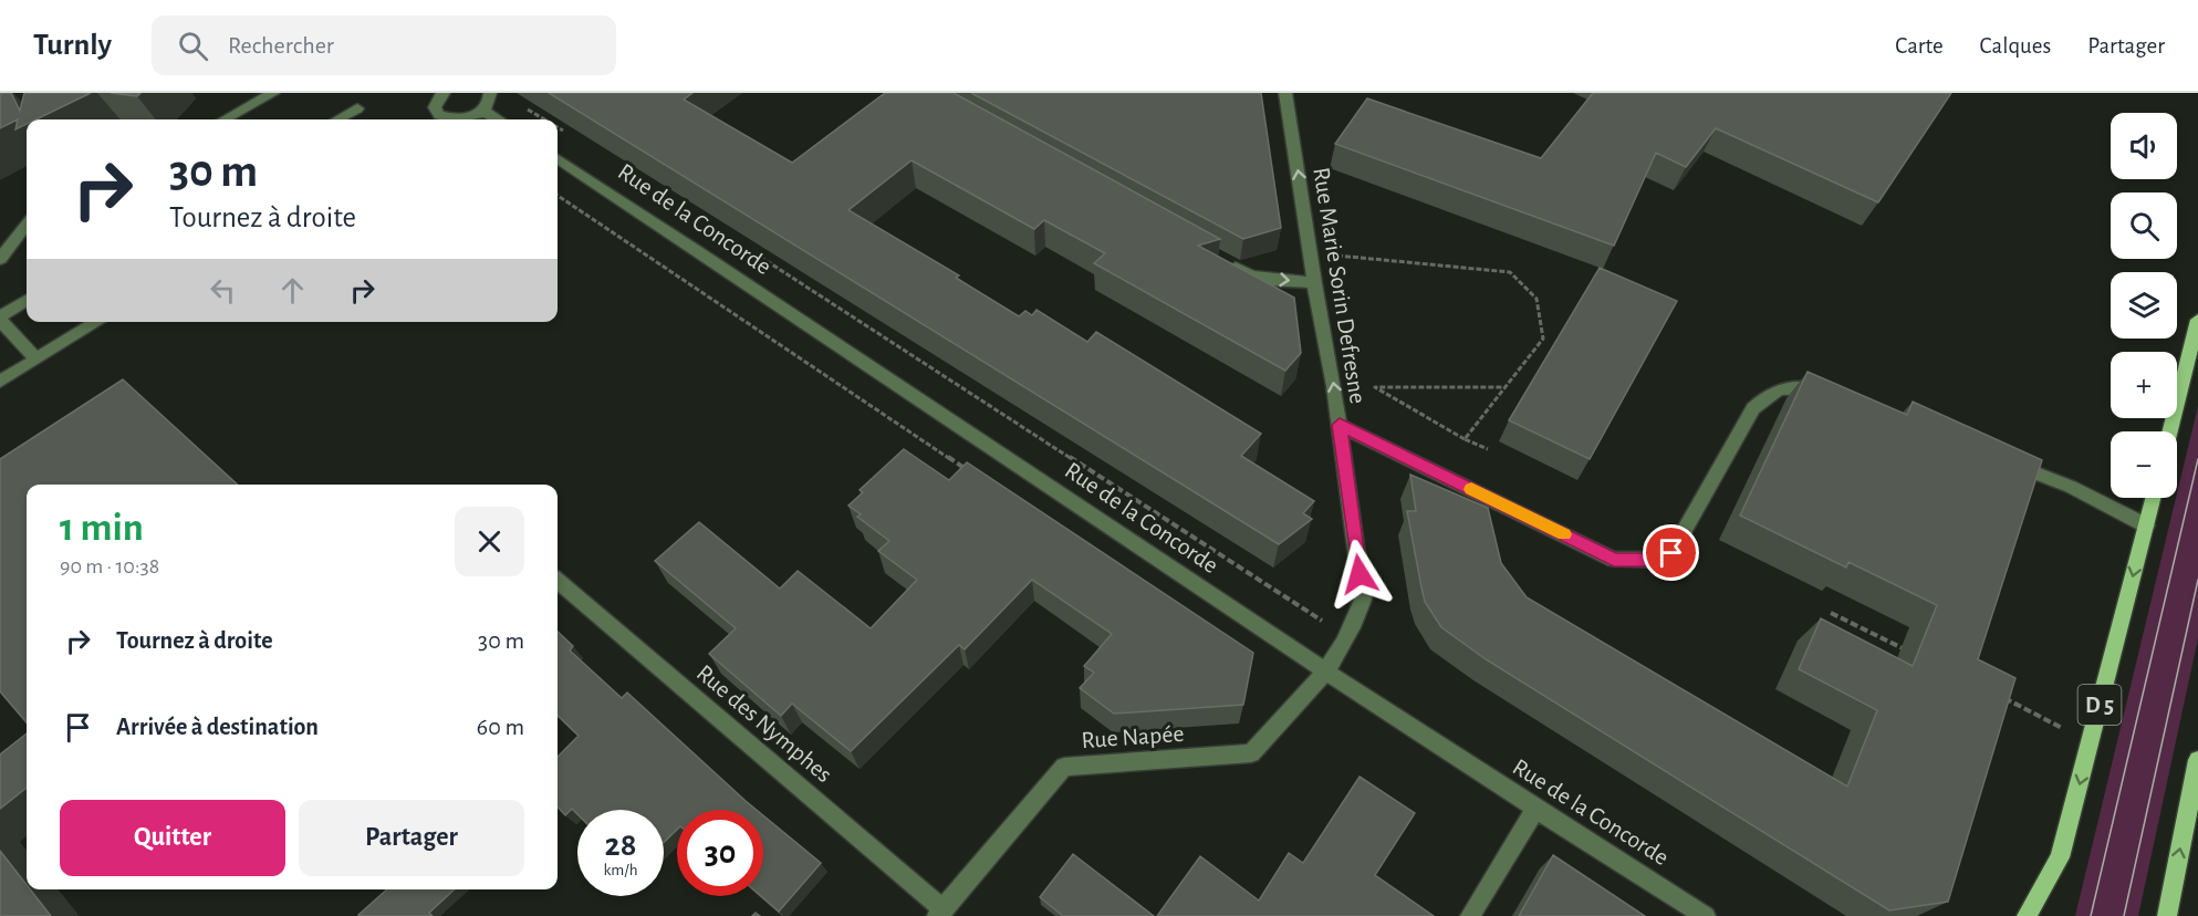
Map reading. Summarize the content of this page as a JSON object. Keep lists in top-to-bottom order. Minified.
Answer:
{"streets":{"main road":["D 5"],"street":["Rue de la Concorde","Rue Marie Sorin Defresne","Rue des Nymphes","Rue Napée"]},"crossings":[["Rue de la Concorde","Rue Marie Sorin Defresne"],["Rue de la Concorde","Rue Napée"],["Rue Marie Sorin Defresne","Rue Napée"],["Rue des Nymphes","Rue Napée"]],"one_way":["Rue Marie Sorin Defresne"],"page":{"header":"Turnly","search":"Rechercher","nav":["Carte","Calques","Partager"],"map_buttons":["+","−"],"turn":["30 m","Tournez à droite"],"heading":["1 min","90 m · 10:38"],"list":[{"name":"Tournez à droite","value":"30 m"},{"name":"Arrivée à destination","value":"60 m"}],"buttons":["Quitter","Partager"],"speed":"28 km/h","limit":"30"}}
